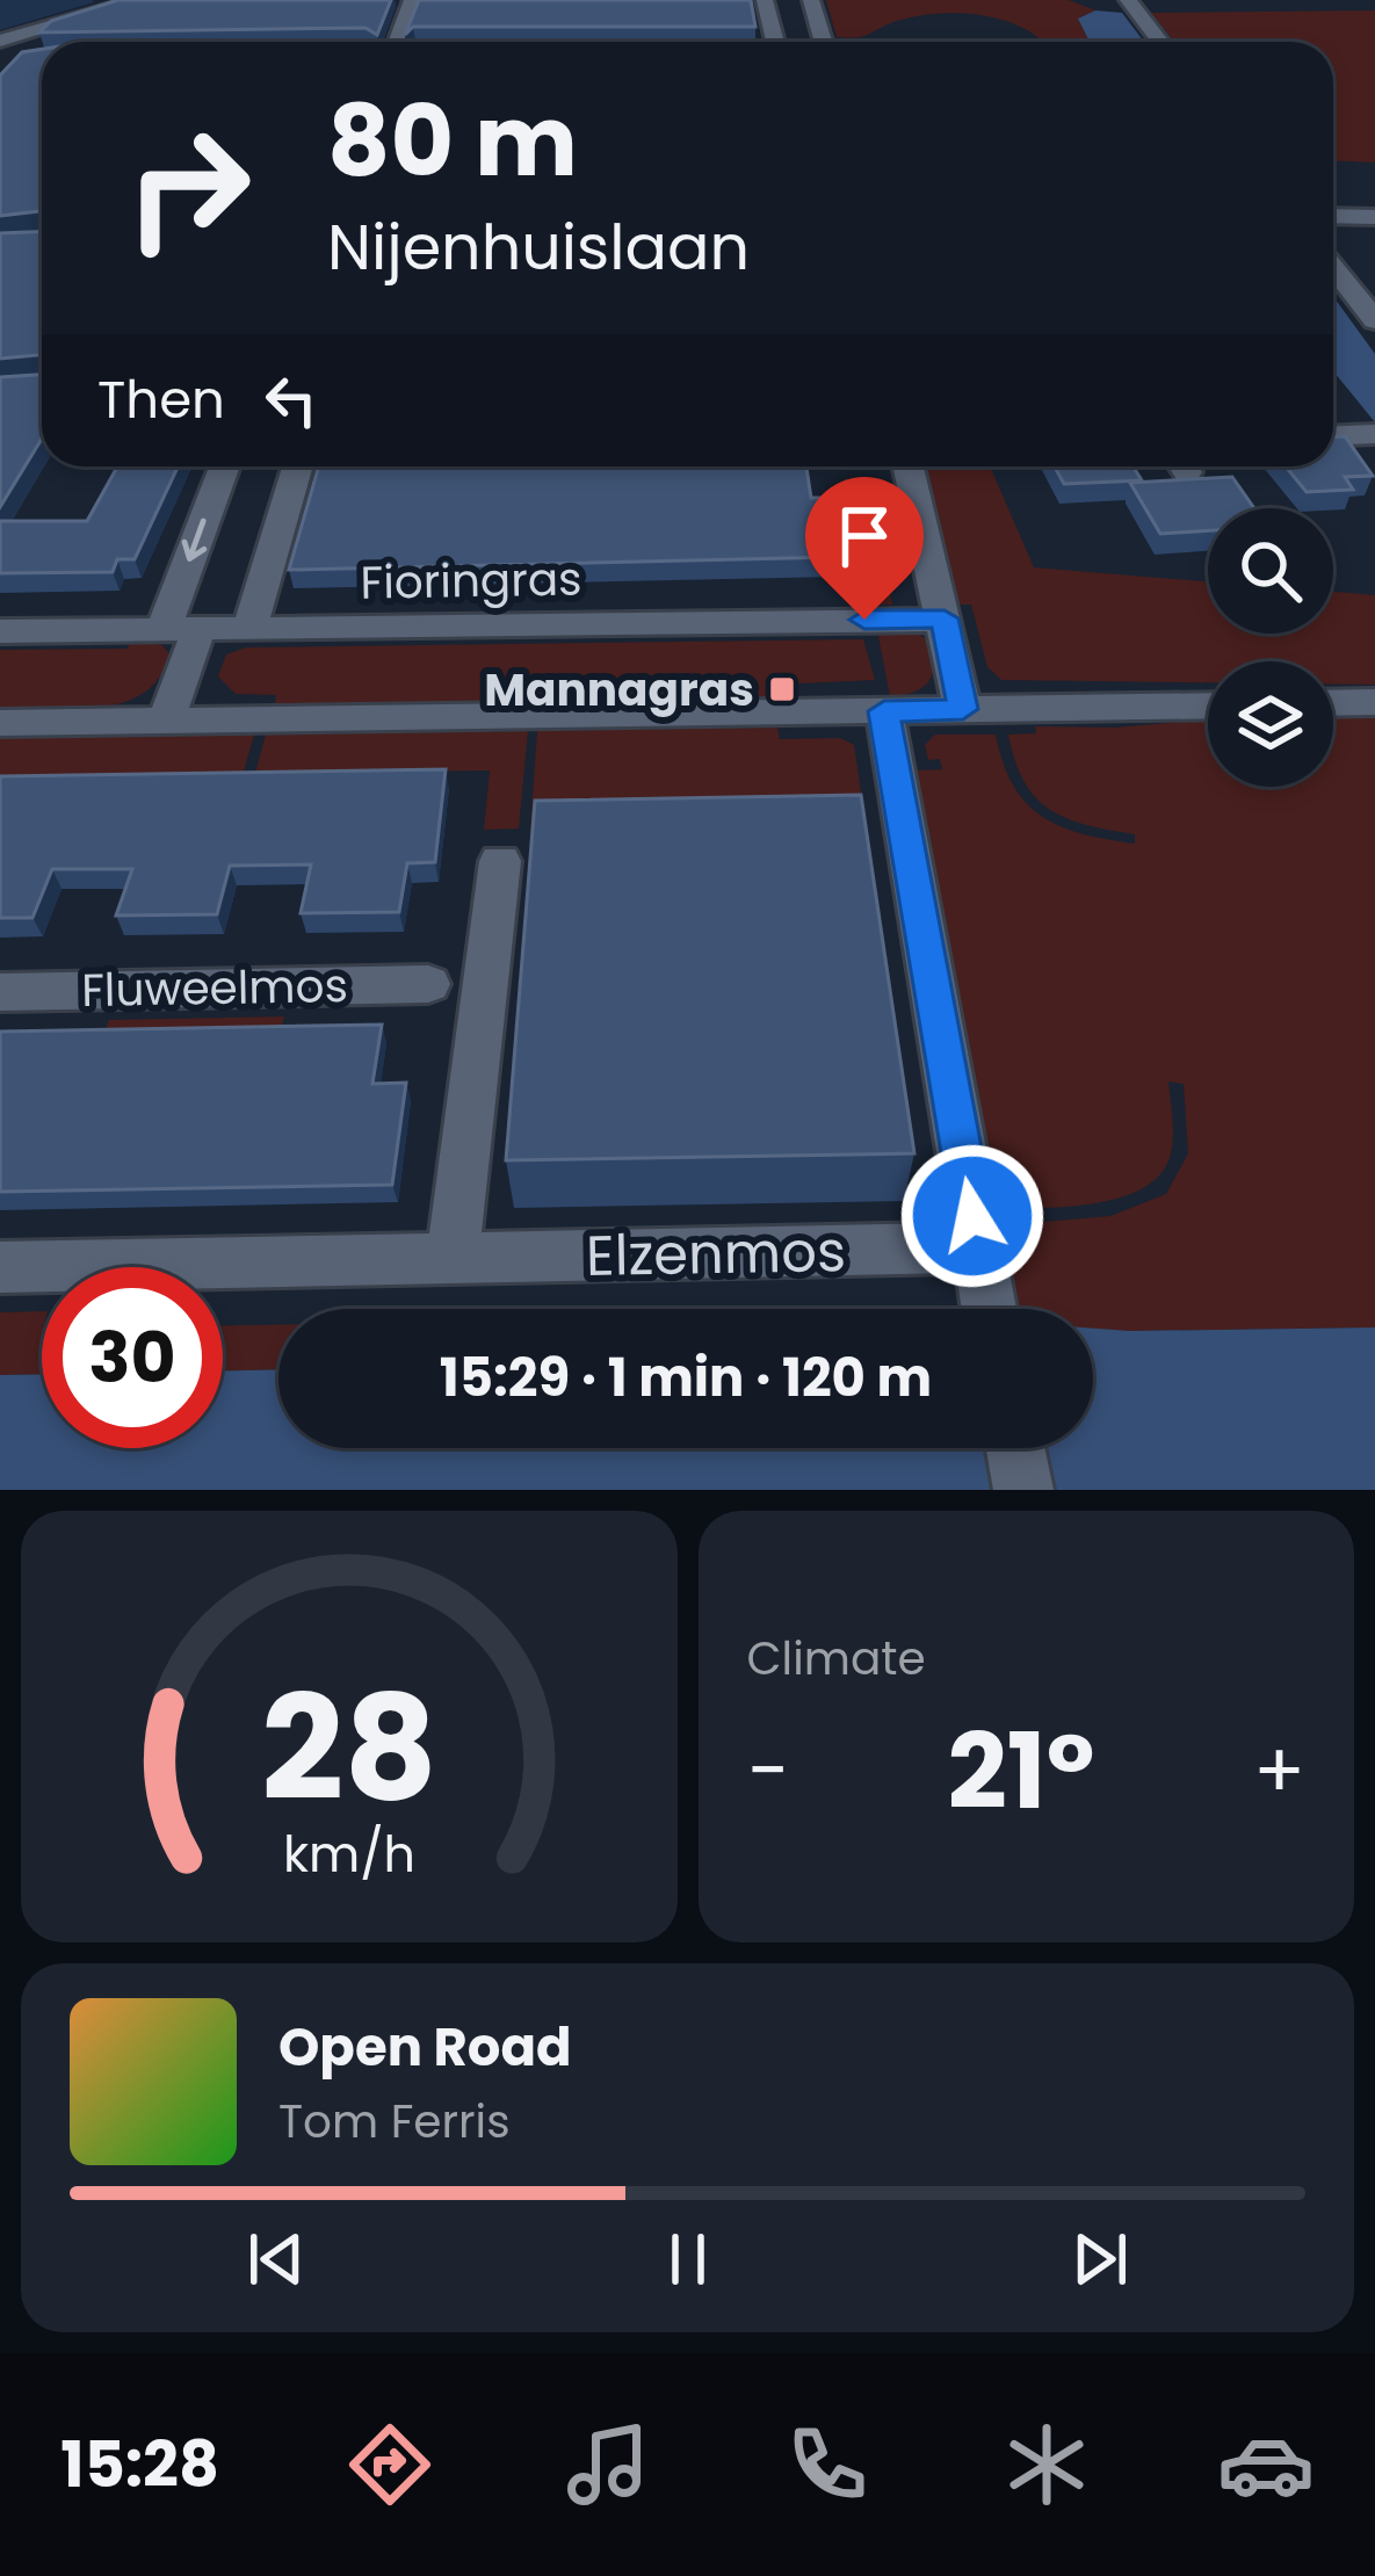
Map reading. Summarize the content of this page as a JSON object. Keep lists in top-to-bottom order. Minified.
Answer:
{"streets":{"street":["Fioringras","Fluweelmos","Elzenmos"]},"places":{"transit":["Mannagras"]},"page":{"turn":["80 m","Nijenhuislaan"],"then":"Then","limit":"30","trip":"15:29 · 1 min · 120 m","tile":"Climate","heat":["−","21°","+"],"song":["Open Road","Tom Ferris"],"tabs":"15:28","gauge":["28","km/h"]}}
